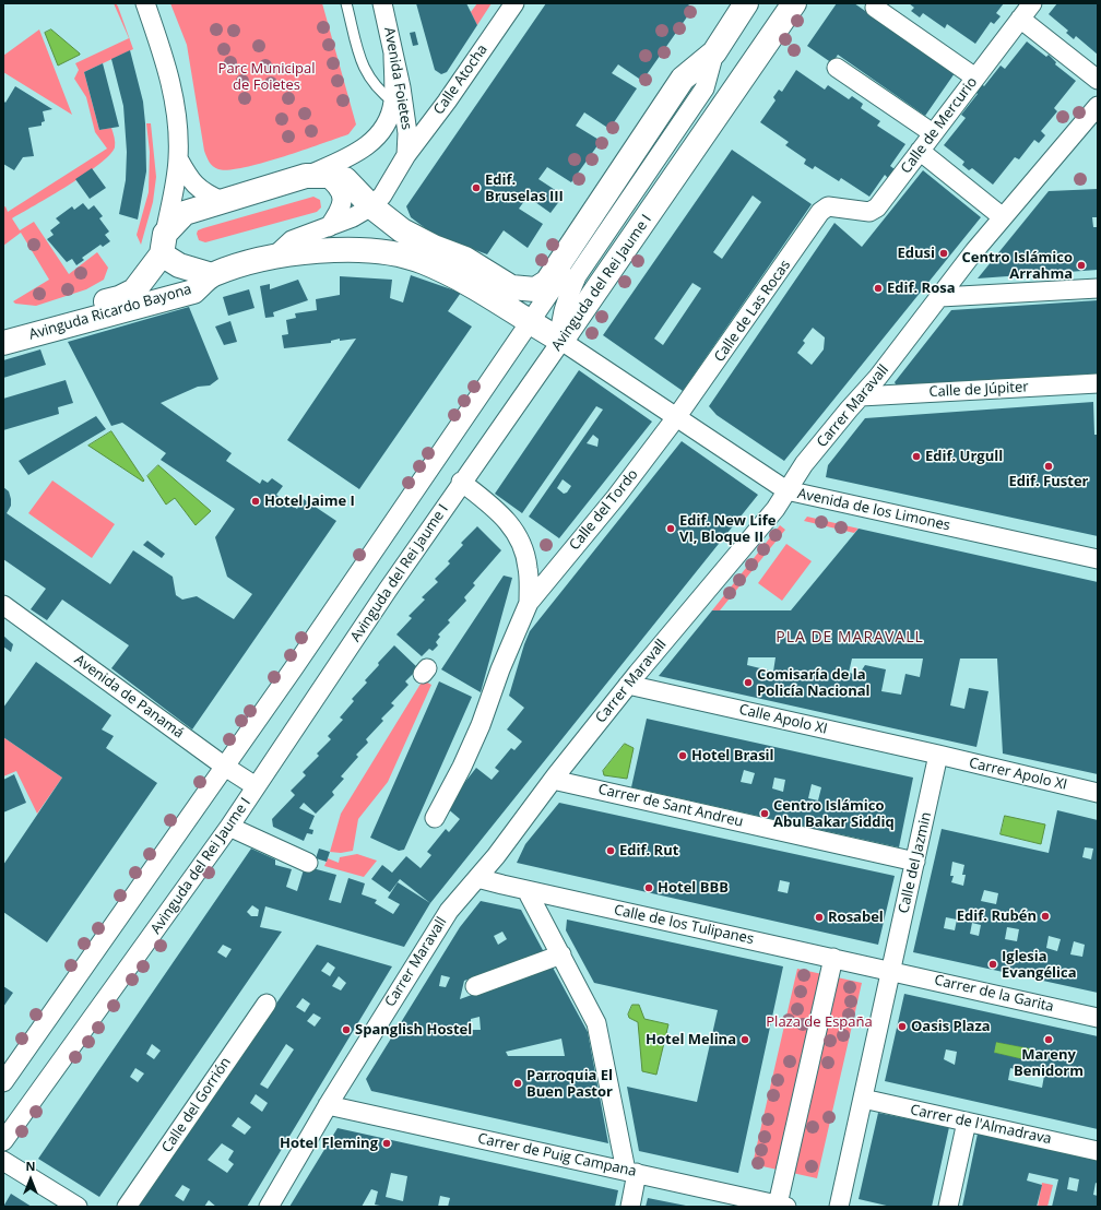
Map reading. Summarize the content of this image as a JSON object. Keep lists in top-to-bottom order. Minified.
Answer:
{"streets":{"main road":["Avinguda del Rei Jaume I","Avinguda Ricardo Bayona"],"street":["Avenida Foietes","Calle Atocha","Calle de Mercurio","Calle de Las Rocas","Calle de Júpiter","Carrer Maravall","Calle del Tordo","Avenida de los Limones","Avenida de Panamá","Calle Apolo XI","Carrer Apolo XI","Carrer de Sant Andreu","Calle del Jazmin","Calle de los Tulipanes","Carrer de la Garita","Calle del Gorrión","Carrer de l'Almadrava","Carrer de Puig Campana"]},"crossings":[["Avenida Foietes","Calle Atocha"],["Calle Atocha","Avinguda Ricardo Bayona"],["Calle de Mercurio","Calle de Las Rocas"],["Avinguda del Rei Jaume I","Avinguda Ricardo Bayona"],["Avinguda del Rei Jaume I","Calle del Tordo"],["Avinguda del Rei Jaume I","Avenida de los Limones"],["Avinguda del Rei Jaume I","Avenida de Panamá"],["Calle de Las Rocas","Calle del Tordo"],["Calle de Las Rocas","Avenida de los Limones"],["Avinguda Ricardo Bayona","Avenida de los Limones"],["Calle de Júpiter","Carrer Maravall"],["Carrer Maravall","Avenida de los Limones"],["Carrer Maravall","Calle Apolo XI"],["Carrer Maravall","Carrer de Sant Andreu"],["Carrer Maravall","Calle de los Tulipanes"],["Carrer Maravall","Carrer de Puig Campana"],["Calle del Tordo","Avenida de los Limones"],["Calle Apolo XI","Carrer Apolo XI"],["Calle Apolo XI","Calle del Jazmin"],["Carrer Apolo XI","Calle del Jazmin"],["Carrer de Sant Andreu","Calle del Jazmin"],["Calle del Jazmin","Calle de los Tulipanes"],["Calle del Jazmin","Carrer de la Garita"],["Calle de los Tulipanes","Carrer de la Garita"]],"districts":["PLA DE MARAVALL"],"parks":["Parc Municipal de Foietes","Plaza de España"],"places":["Edif. Bruselas III","Edusi","Centro Islámico Arrahma","Edif. Rosa","Edif. Urgull","Edif. Fuster","Hotel Jaime I","Edif. New Life VI, Bloque II","Comisaría de la Policía Nacional","Hotel Brasil","Centro Islámico Abu Bakar Siddiq","Edif. Rut","Hotel BBB","Edif. Rubén","Rosabel","Iglesia Evangélica","Oasis Plaza","Spanglish Hostel","Hotel Melina","Mareny Benidorm","Parroquia El Buen Pastor","Hotel Fleming"],"north":"top"}
